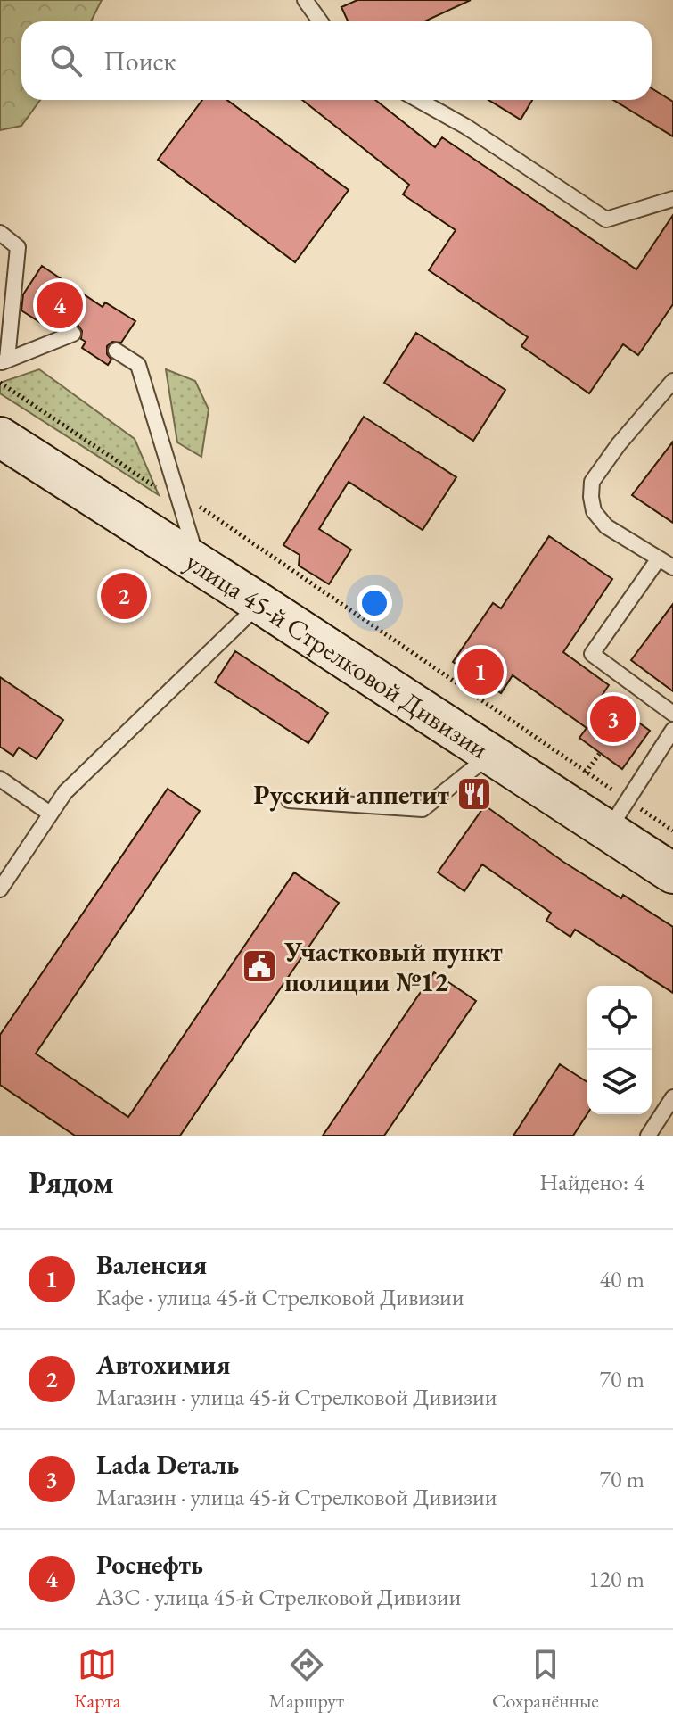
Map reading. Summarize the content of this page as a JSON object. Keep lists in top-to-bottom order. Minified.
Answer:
{"streets":{"main road":["улица 45-й Стрелковой Дивизии"]},"places":{"restaurant":["Русский аппетит"],"public building":["Участковый пункт полиции №12"]},"page":{"search":"Поиск","pins":["4","2","1","3"],"heading":["Рядом","Найдено: 4"],"list":[{"mark":"1","name":"Валенсия","note":"Кафе · улица 45-й Стрелковой Дивизии","value":"40 m"},{"mark":"2","name":"Автохимия","note":"Магазин · улица 45-й Стрелковой Дивизии","value":"70 m"},{"mark":"3","name":"Lada Dеталь","note":"Магазин · улица 45-й Стрелковой Дивизии","value":"70 m"},{"mark":"4","name":"Роснефть","note":"АЗС · улица 45-й Стрелковой Дивизии","value":"120 m"}],"nav":["Карта","Маршрут","Сохранённые"]}}
